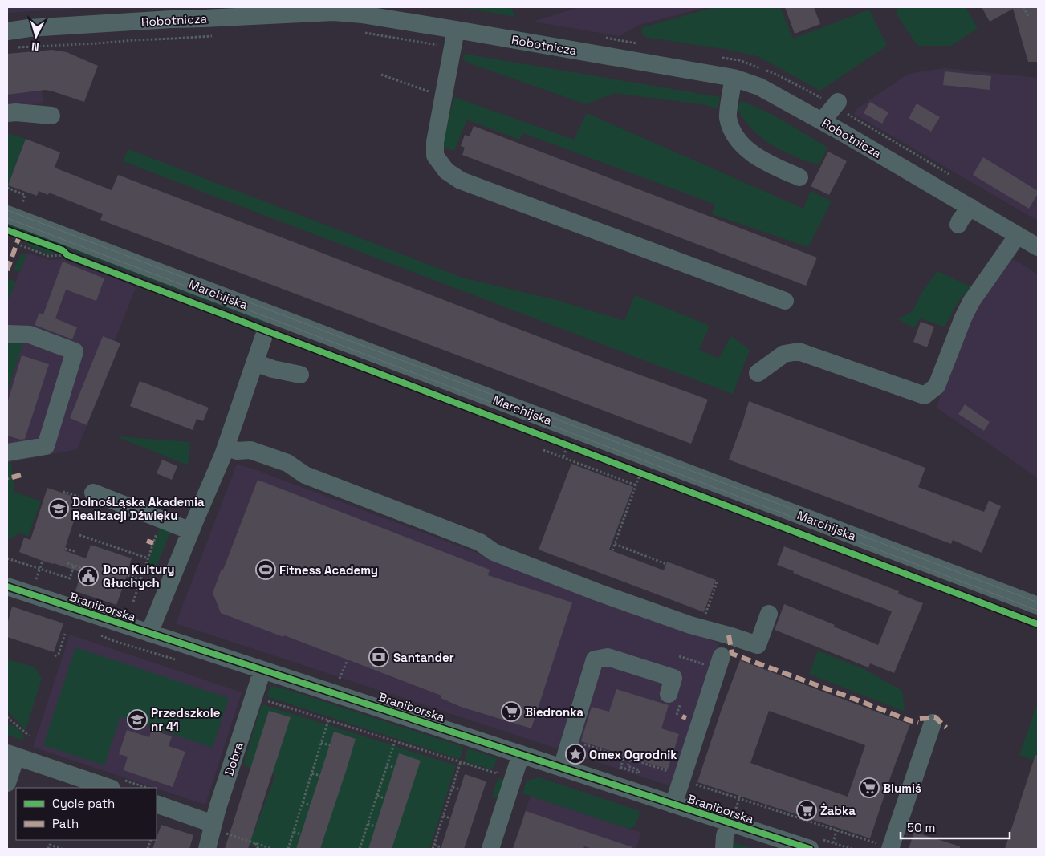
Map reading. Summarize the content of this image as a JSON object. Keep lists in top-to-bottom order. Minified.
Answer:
{"streets":{"street":["Robotnicza","Marchijska","Braniborska","Dobra"]},"crossings":[["Braniborska","Dobra"]],"places":{"school or university":["DolnośLąska Akademia Realizacji Dźwięku","Przedszkole nr 41"],"sports":["Fitness Academy"],"public building":["Dom Kultury Głuchych"],"bank":["Santander"],"supermarket":["Biedronka","Blumiś","Żabka"],"place":["Omex Ogrodnik"]},"legend":["Cycle path","Path"],"scale_bar":"50 m","north":"bottom"}
